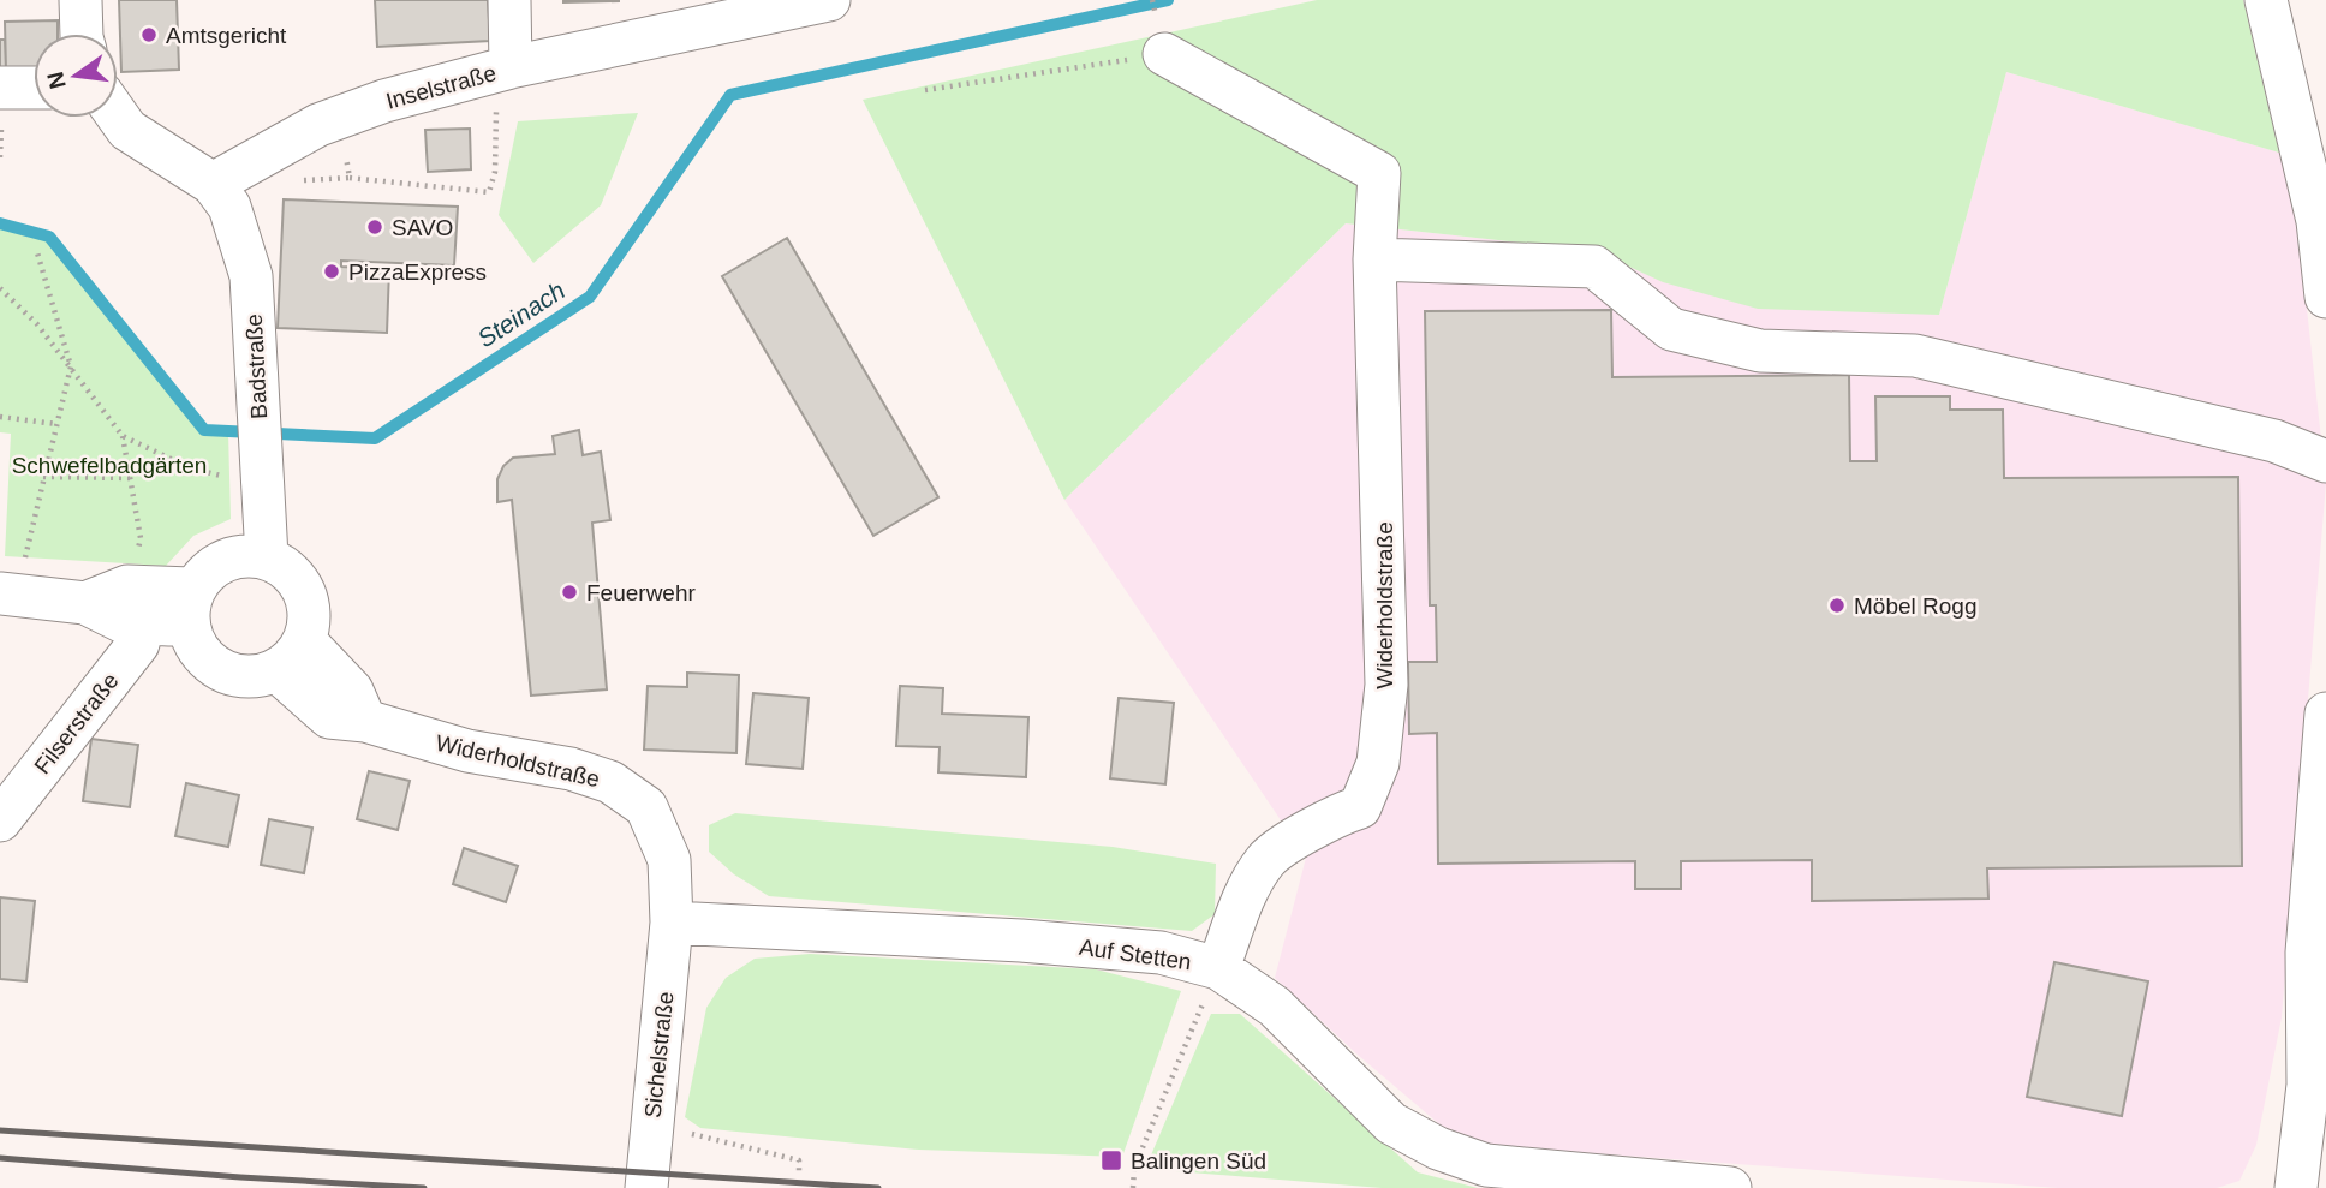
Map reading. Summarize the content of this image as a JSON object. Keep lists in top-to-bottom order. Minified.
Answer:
{"streets":{"street":["Inselstraße","Badstraße","Widerholdstraße","Filserstraße","Auf Stetten","Sichelstraße"]},"crossings":[["Inselstraße","Badstraße"],["Badstraße","Widerholdstraße"],["Widerholdstraße","Auf Stetten"],["Widerholdstraße","Sichelstraße"],["Auf Stetten","Sichelstraße"]],"water":["Steinach"],"parks":["Schwefelbadgärten"],"places":{"other":["Amtsgericht","SAVO","PizzaExpress","Feuerwehr","Möbel Rogg"],"transit":["Balingen Süd"]},"north":"left"}
